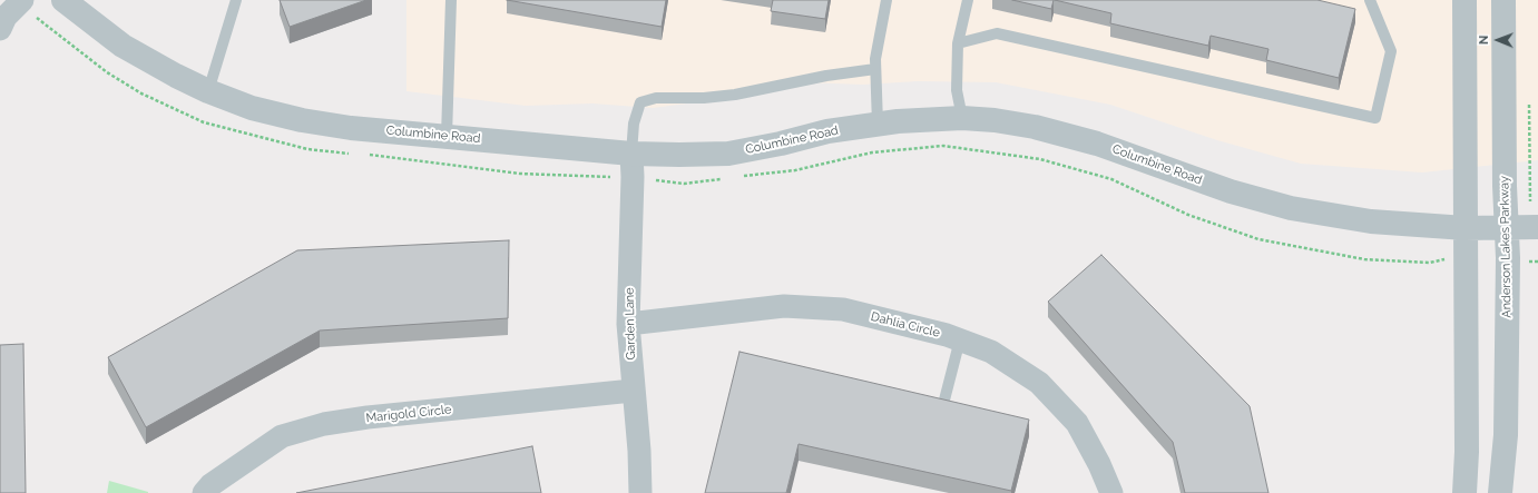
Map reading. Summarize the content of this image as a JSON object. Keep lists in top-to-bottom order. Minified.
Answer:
{"streets":{"street":["Columbine Road","Anderson Lakes Parkway","Garden Lane","Dahlia Circle","Marigold Circle"]},"crossings":[["Columbine Road","Anderson Lakes Parkway"],["Columbine Road","Garden Lane"],["Garden Lane","Dahlia Circle"],["Garden Lane","Marigold Circle"]],"north":"left"}
